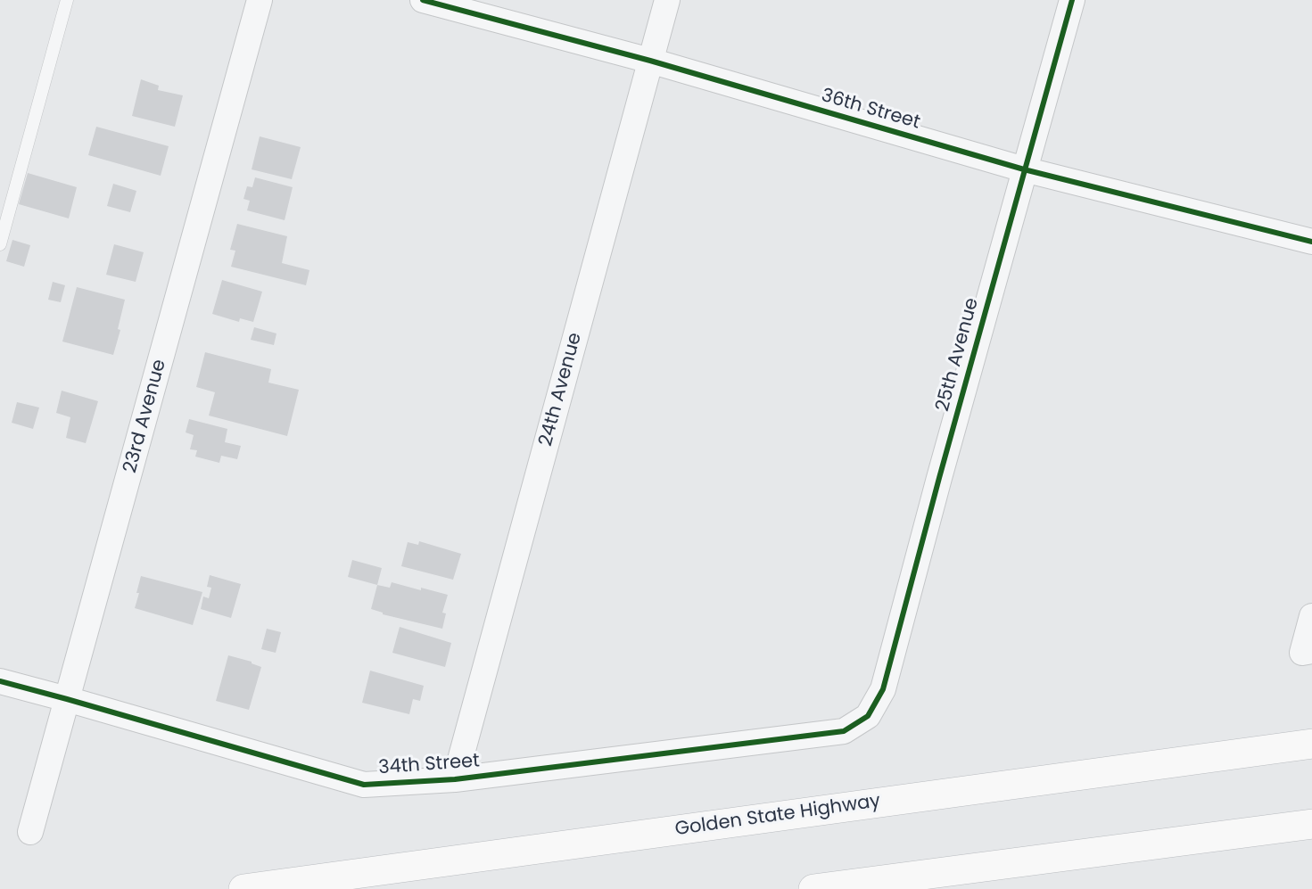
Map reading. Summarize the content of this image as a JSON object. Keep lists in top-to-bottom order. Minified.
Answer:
{"streets":{"highway":["Golden State Highway"],"street":["36th Street","25th Avenue","24th Avenue","23rd Avenue","34th Street"]},"crossings":[["36th Street","25th Avenue"],["36th Street","24th Avenue"],["25th Avenue","34th Street"],["24th Avenue","34th Street"],["23rd Avenue","34th Street"]]}
